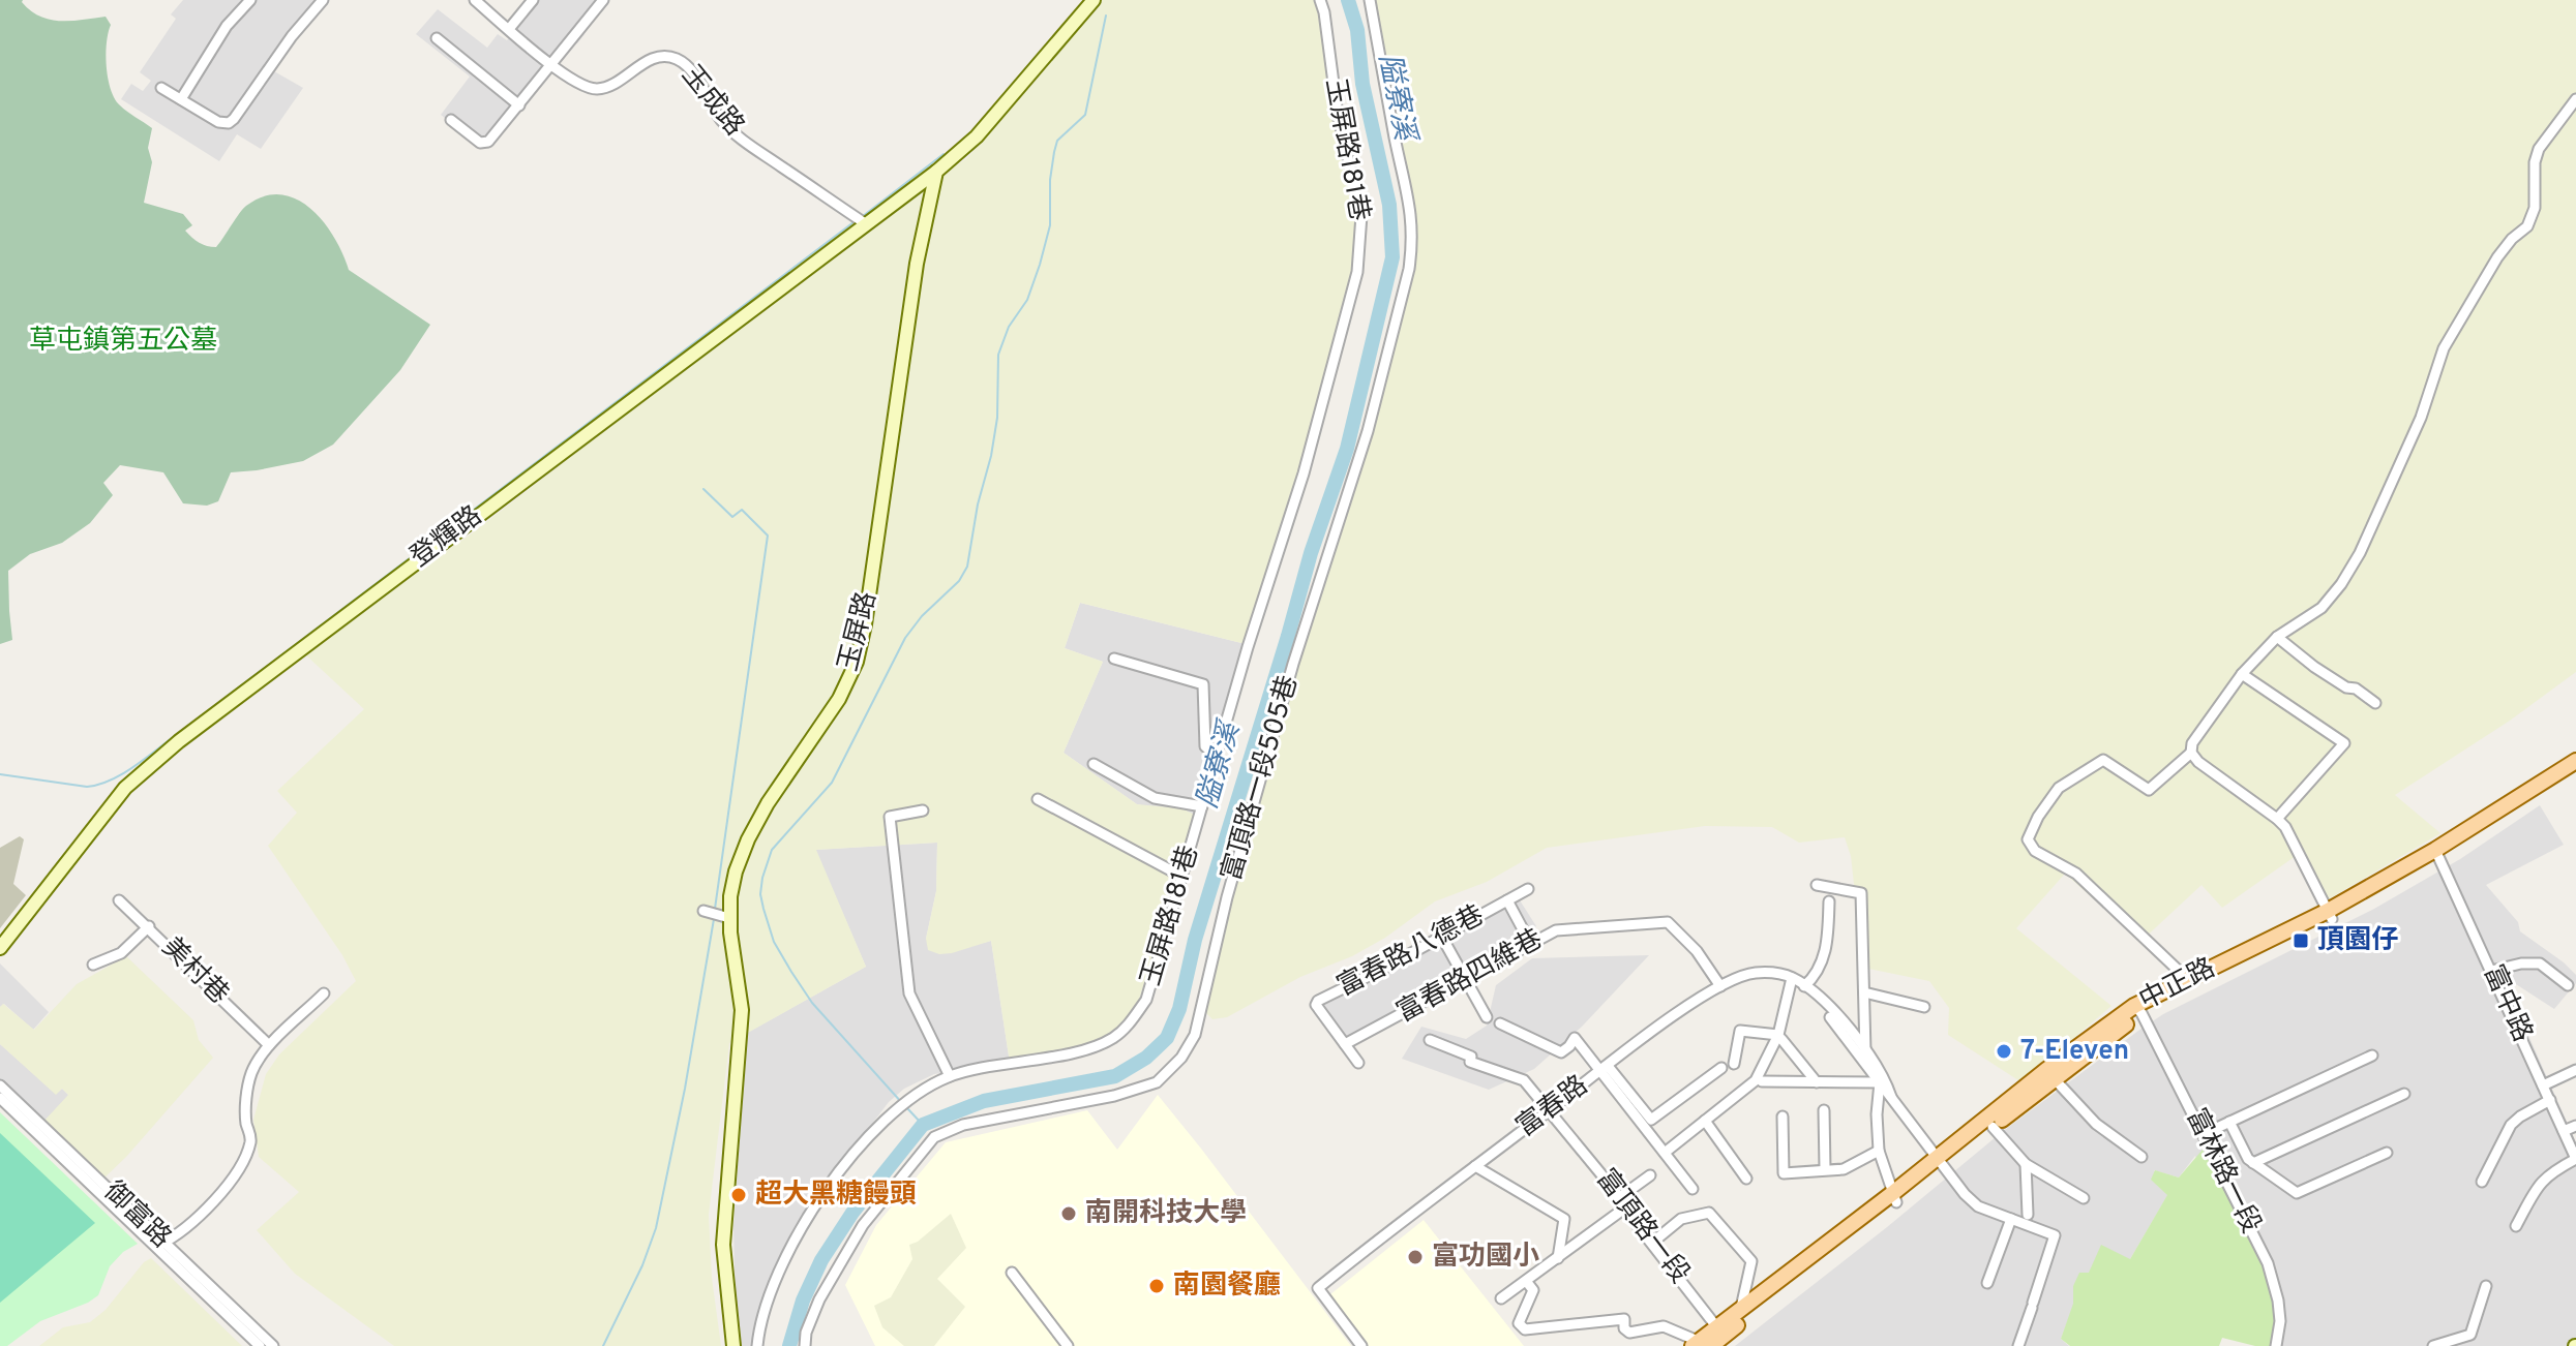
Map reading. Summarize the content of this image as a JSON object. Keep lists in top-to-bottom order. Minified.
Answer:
{"streets":{"main road":["中正路"],"street":["玉成路","玉屏路181巷","登輝路","玉屏路","富頂路一段505巷","富春路八德巷","美村巷","富春路四維巷","富中路","富春路","富林路一段","御富路","富頂路一段"]},"crossings":[["玉成路","登輝路"],["登輝路","玉屏路"],["富春路八德巷","富春路四維巷"],["富春路四維巷","富春路"],["中正路","富中路"],["中正路","富春路"],["中正路","富林路一段"],["中正路","富頂路一段"],["富春路","富頂路一段"]],"water":["隘寮溪"],"parks":["草屯鎮第五公墓"],"places":{"transit":["頂園仔"],"other":["7-Eleven","超大黑糖饅頭","南開科技大學","富功國小","南園餐廳"]}}
